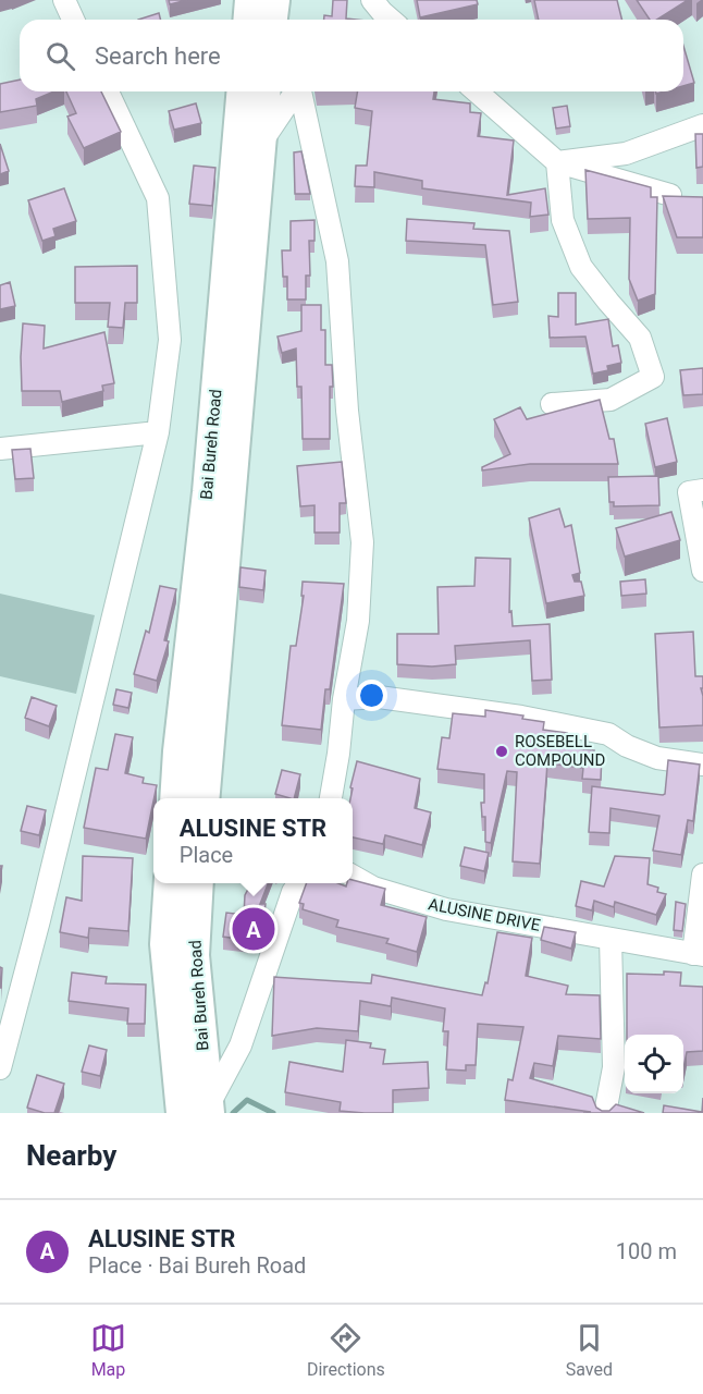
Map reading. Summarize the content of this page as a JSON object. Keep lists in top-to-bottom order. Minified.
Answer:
{"streets":{"highway":["Bai Bureh Road"],"street":["ALUSINE DRIVE"]},"places":["ROSEBELL COMPOUND"],"page":{"search":"Search here","popup":["ALUSINE STR","Place"],"pins":"A","heading":"Nearby","list":[{"mark":"A","name":"ALUSINE STR","note":"Place · Bai Bureh Road","value":"100 m"}],"nav":["Map","Directions","Saved"]}}
